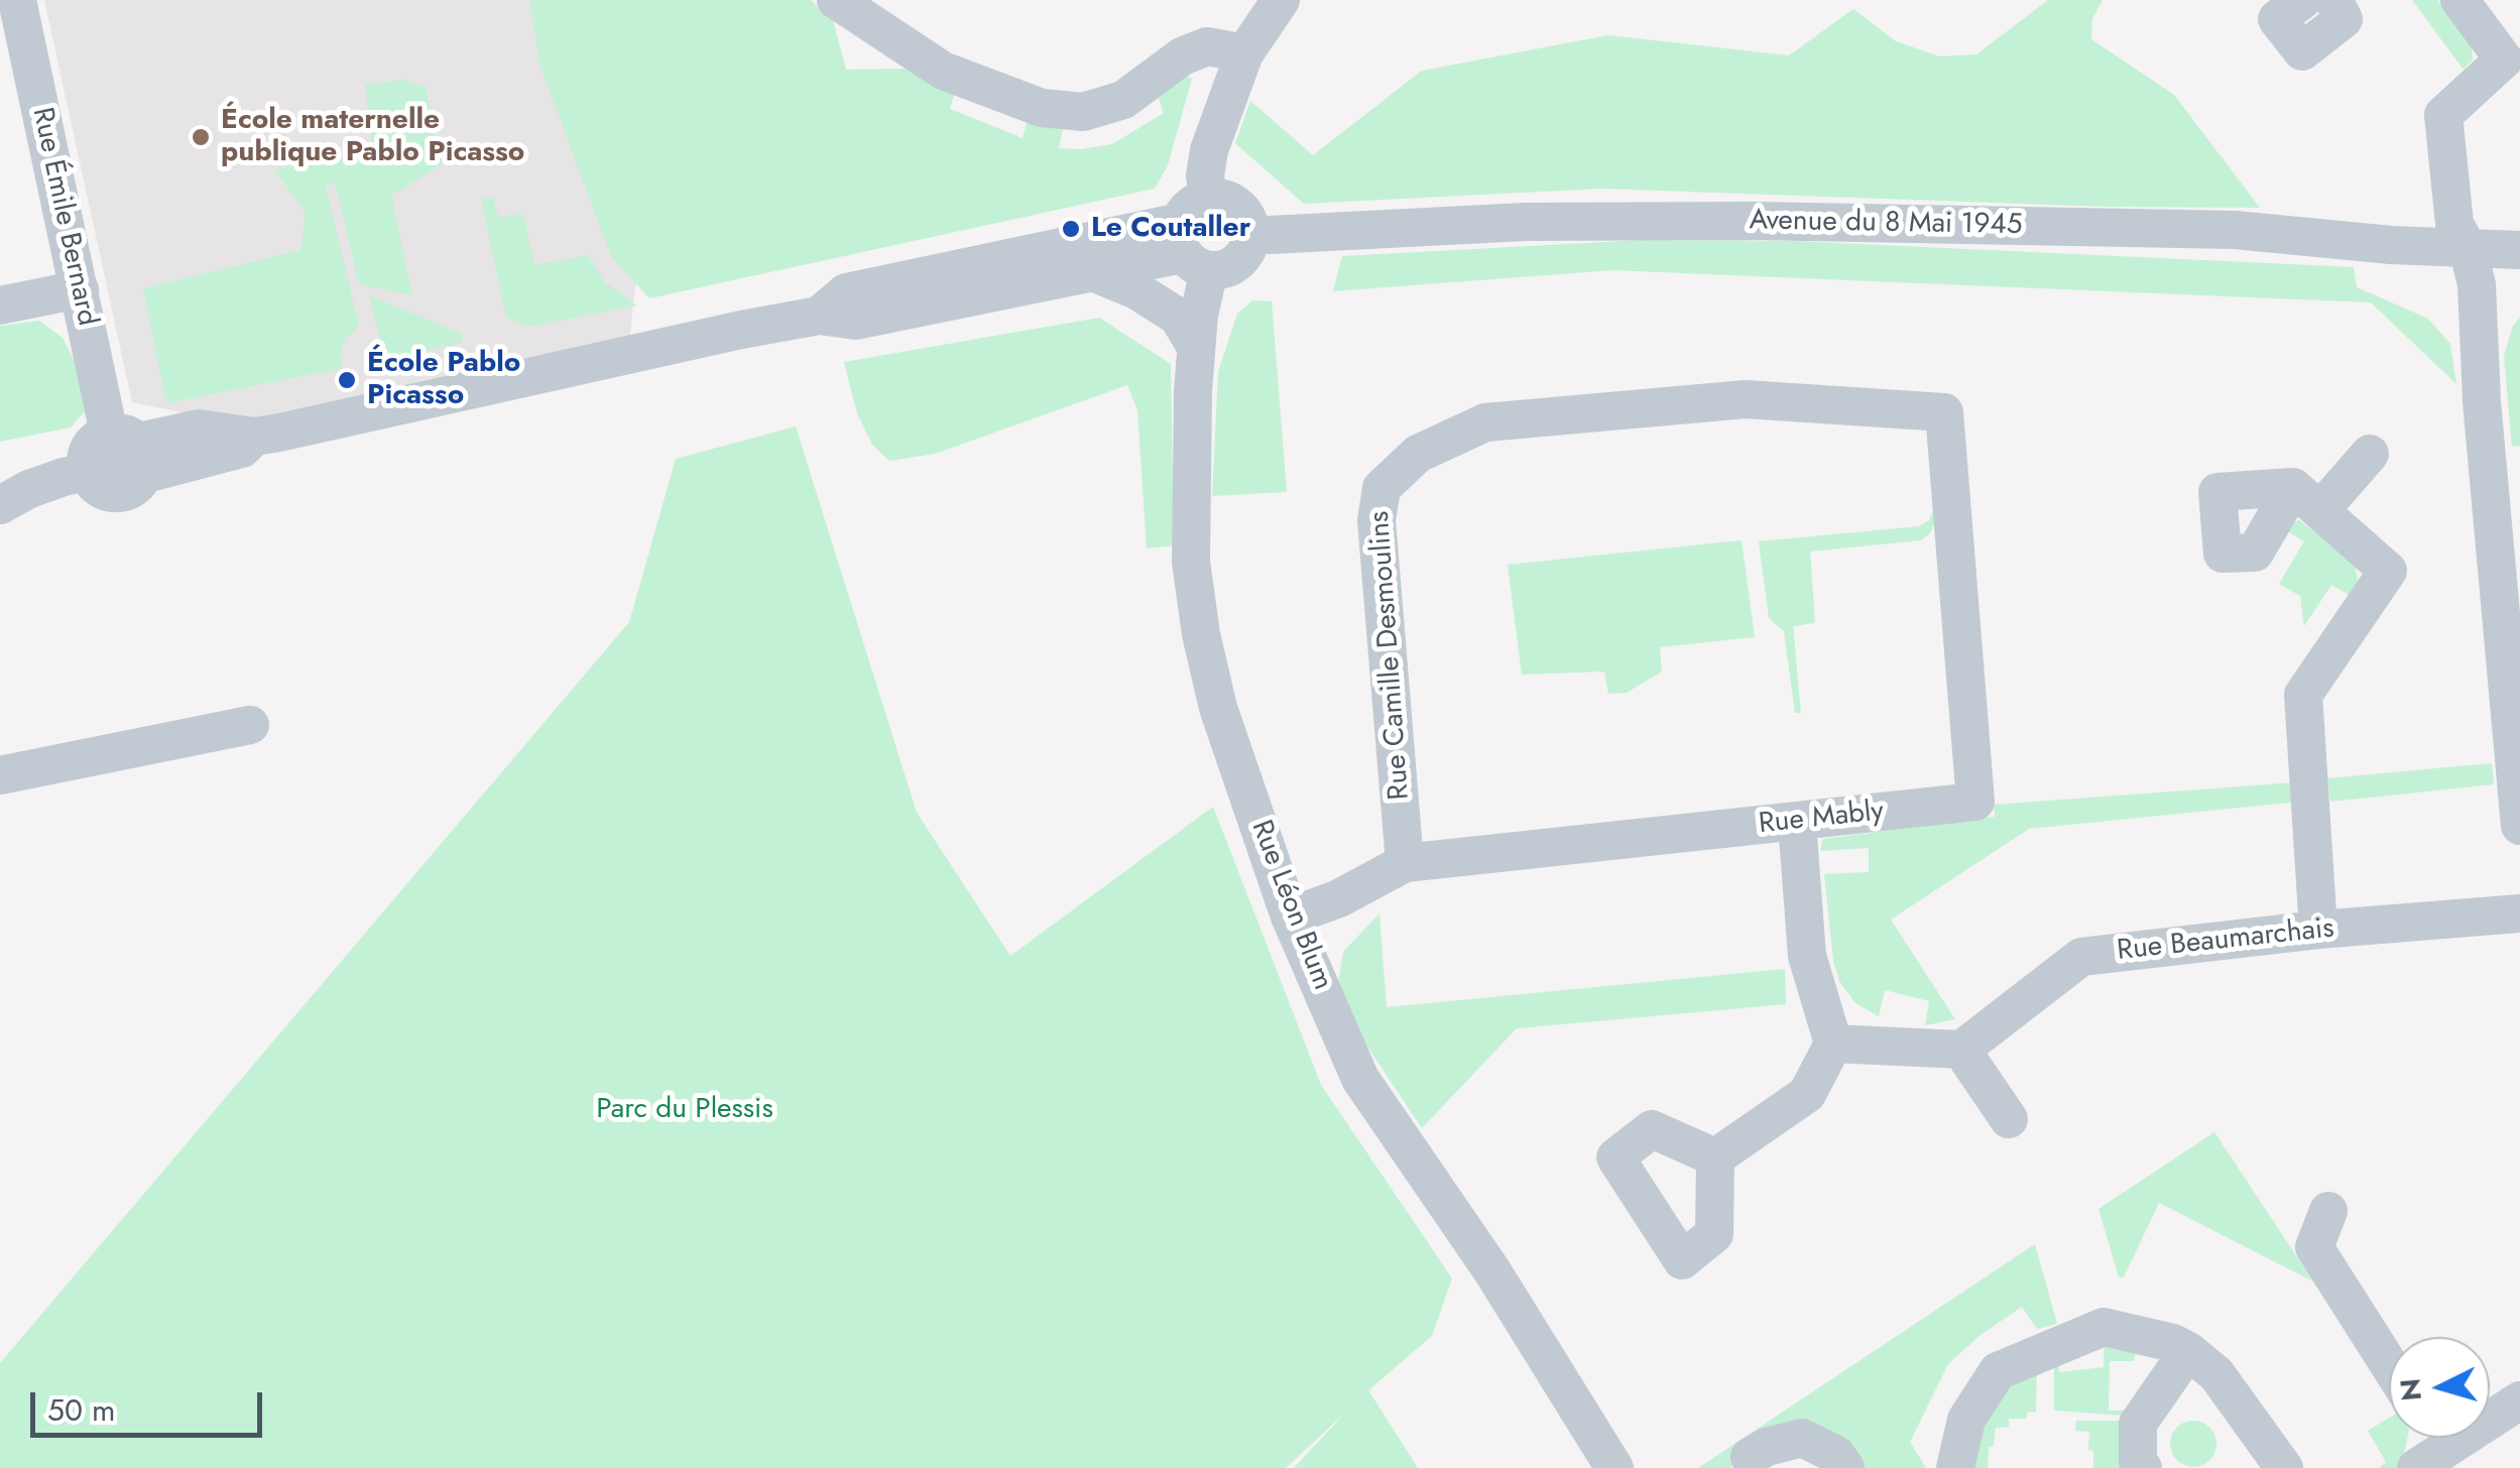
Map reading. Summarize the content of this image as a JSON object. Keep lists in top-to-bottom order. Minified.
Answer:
{"streets":{"street":["Rue Émile Bernard","Avenue du 8 Mai 1945","Rue Camille Desmoulins","Rue Mably","Rue Léon Blum","Rue Beaumarchais"]},"crossings":[["Rue Camille Desmoulins","Rue Mably"],["Rue Mably","Rue Léon Blum"]],"parks":["Parc du Plessis"],"places":["École maternelle publique Pablo Picasso","Le Coutaller","École Pablo Picasso"],"scale_bar":"50 m","north":"left"}
